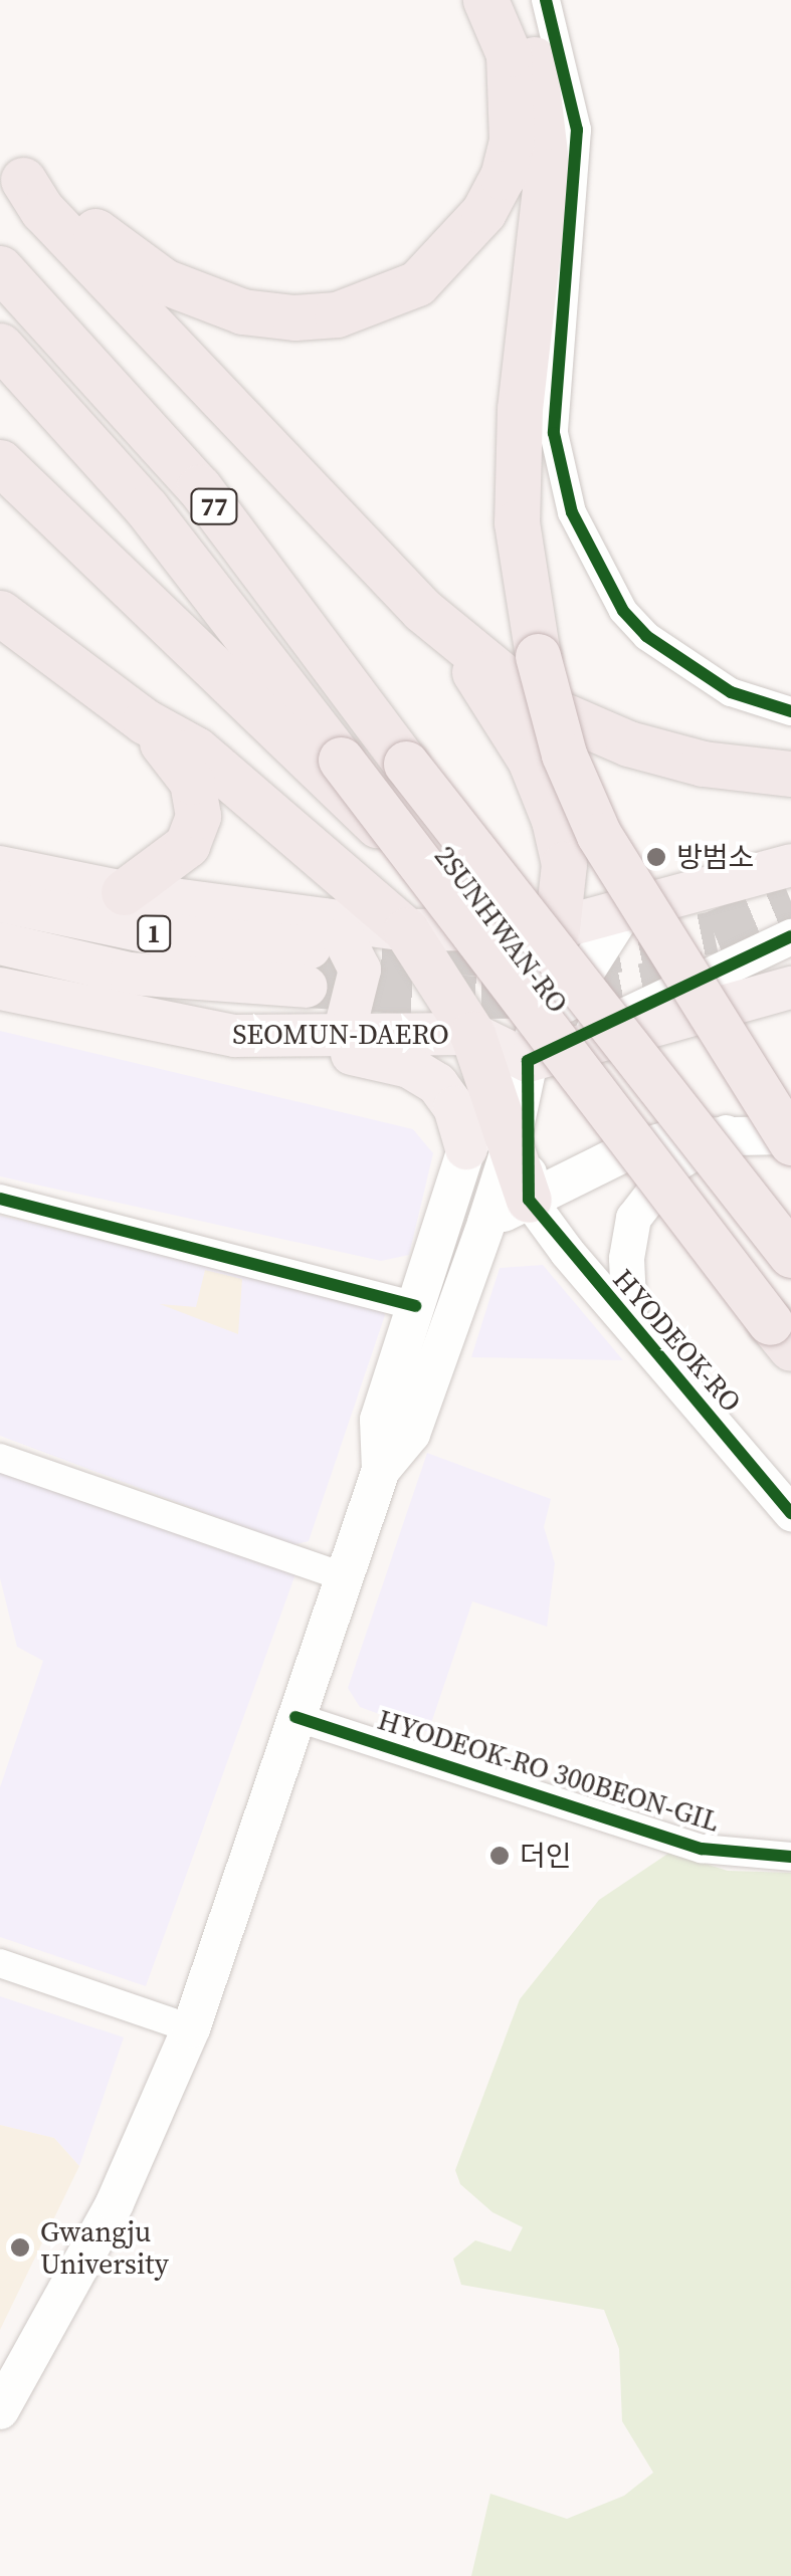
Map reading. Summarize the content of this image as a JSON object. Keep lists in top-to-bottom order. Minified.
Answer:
{"streets":{"highway":["77","2SUNHWAN-RO"],"main road":["1","SEOMUN-DAERO"],"street":["HYODEOK-RO","HYODEOK-RO 300BEON-GIL"]},"places":["방범소","더인","Gwangju University"]}
